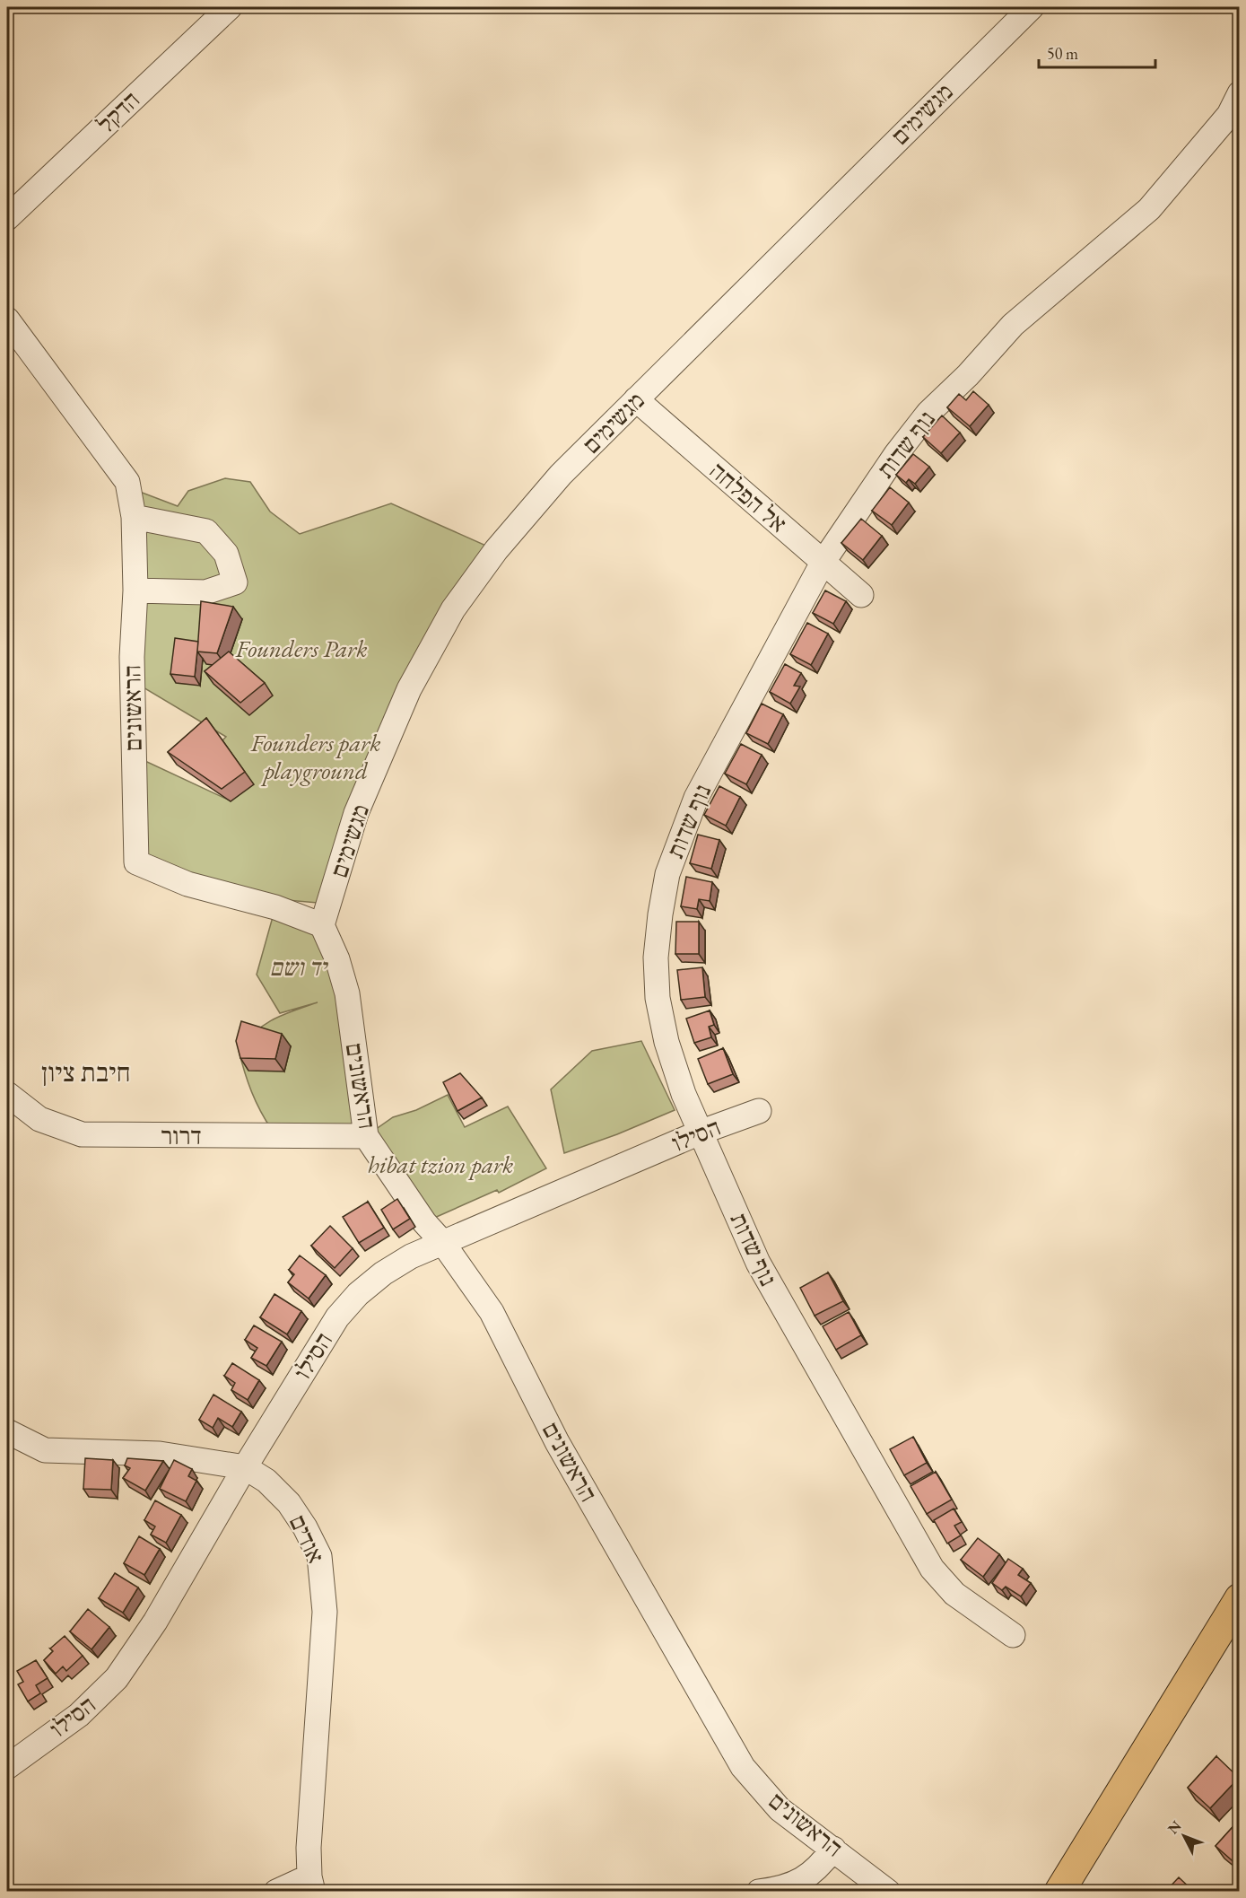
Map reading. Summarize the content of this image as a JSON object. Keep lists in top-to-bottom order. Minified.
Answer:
{"streets":{"street":["הדקל","מגשימים","נוף שדות","אל הפלחה","הראשונים","הסילו","דרור","אודים"]},"crossings":[["מגשימים","אל הפלחה"],["מגשימים","הראשונים"],["נוף שדות","אל הפלחה"],["נוף שדות","הסילו"],["הראשונים","הסילו"],["הראשונים","דרור"],["הסילו","אודים"]],"districts":["חיבת ציון"],"parks":["Founders Park","Founders park playground","יד ושם","hibat tzion park"],"scale_bar":"50 m","north":"top left"}
